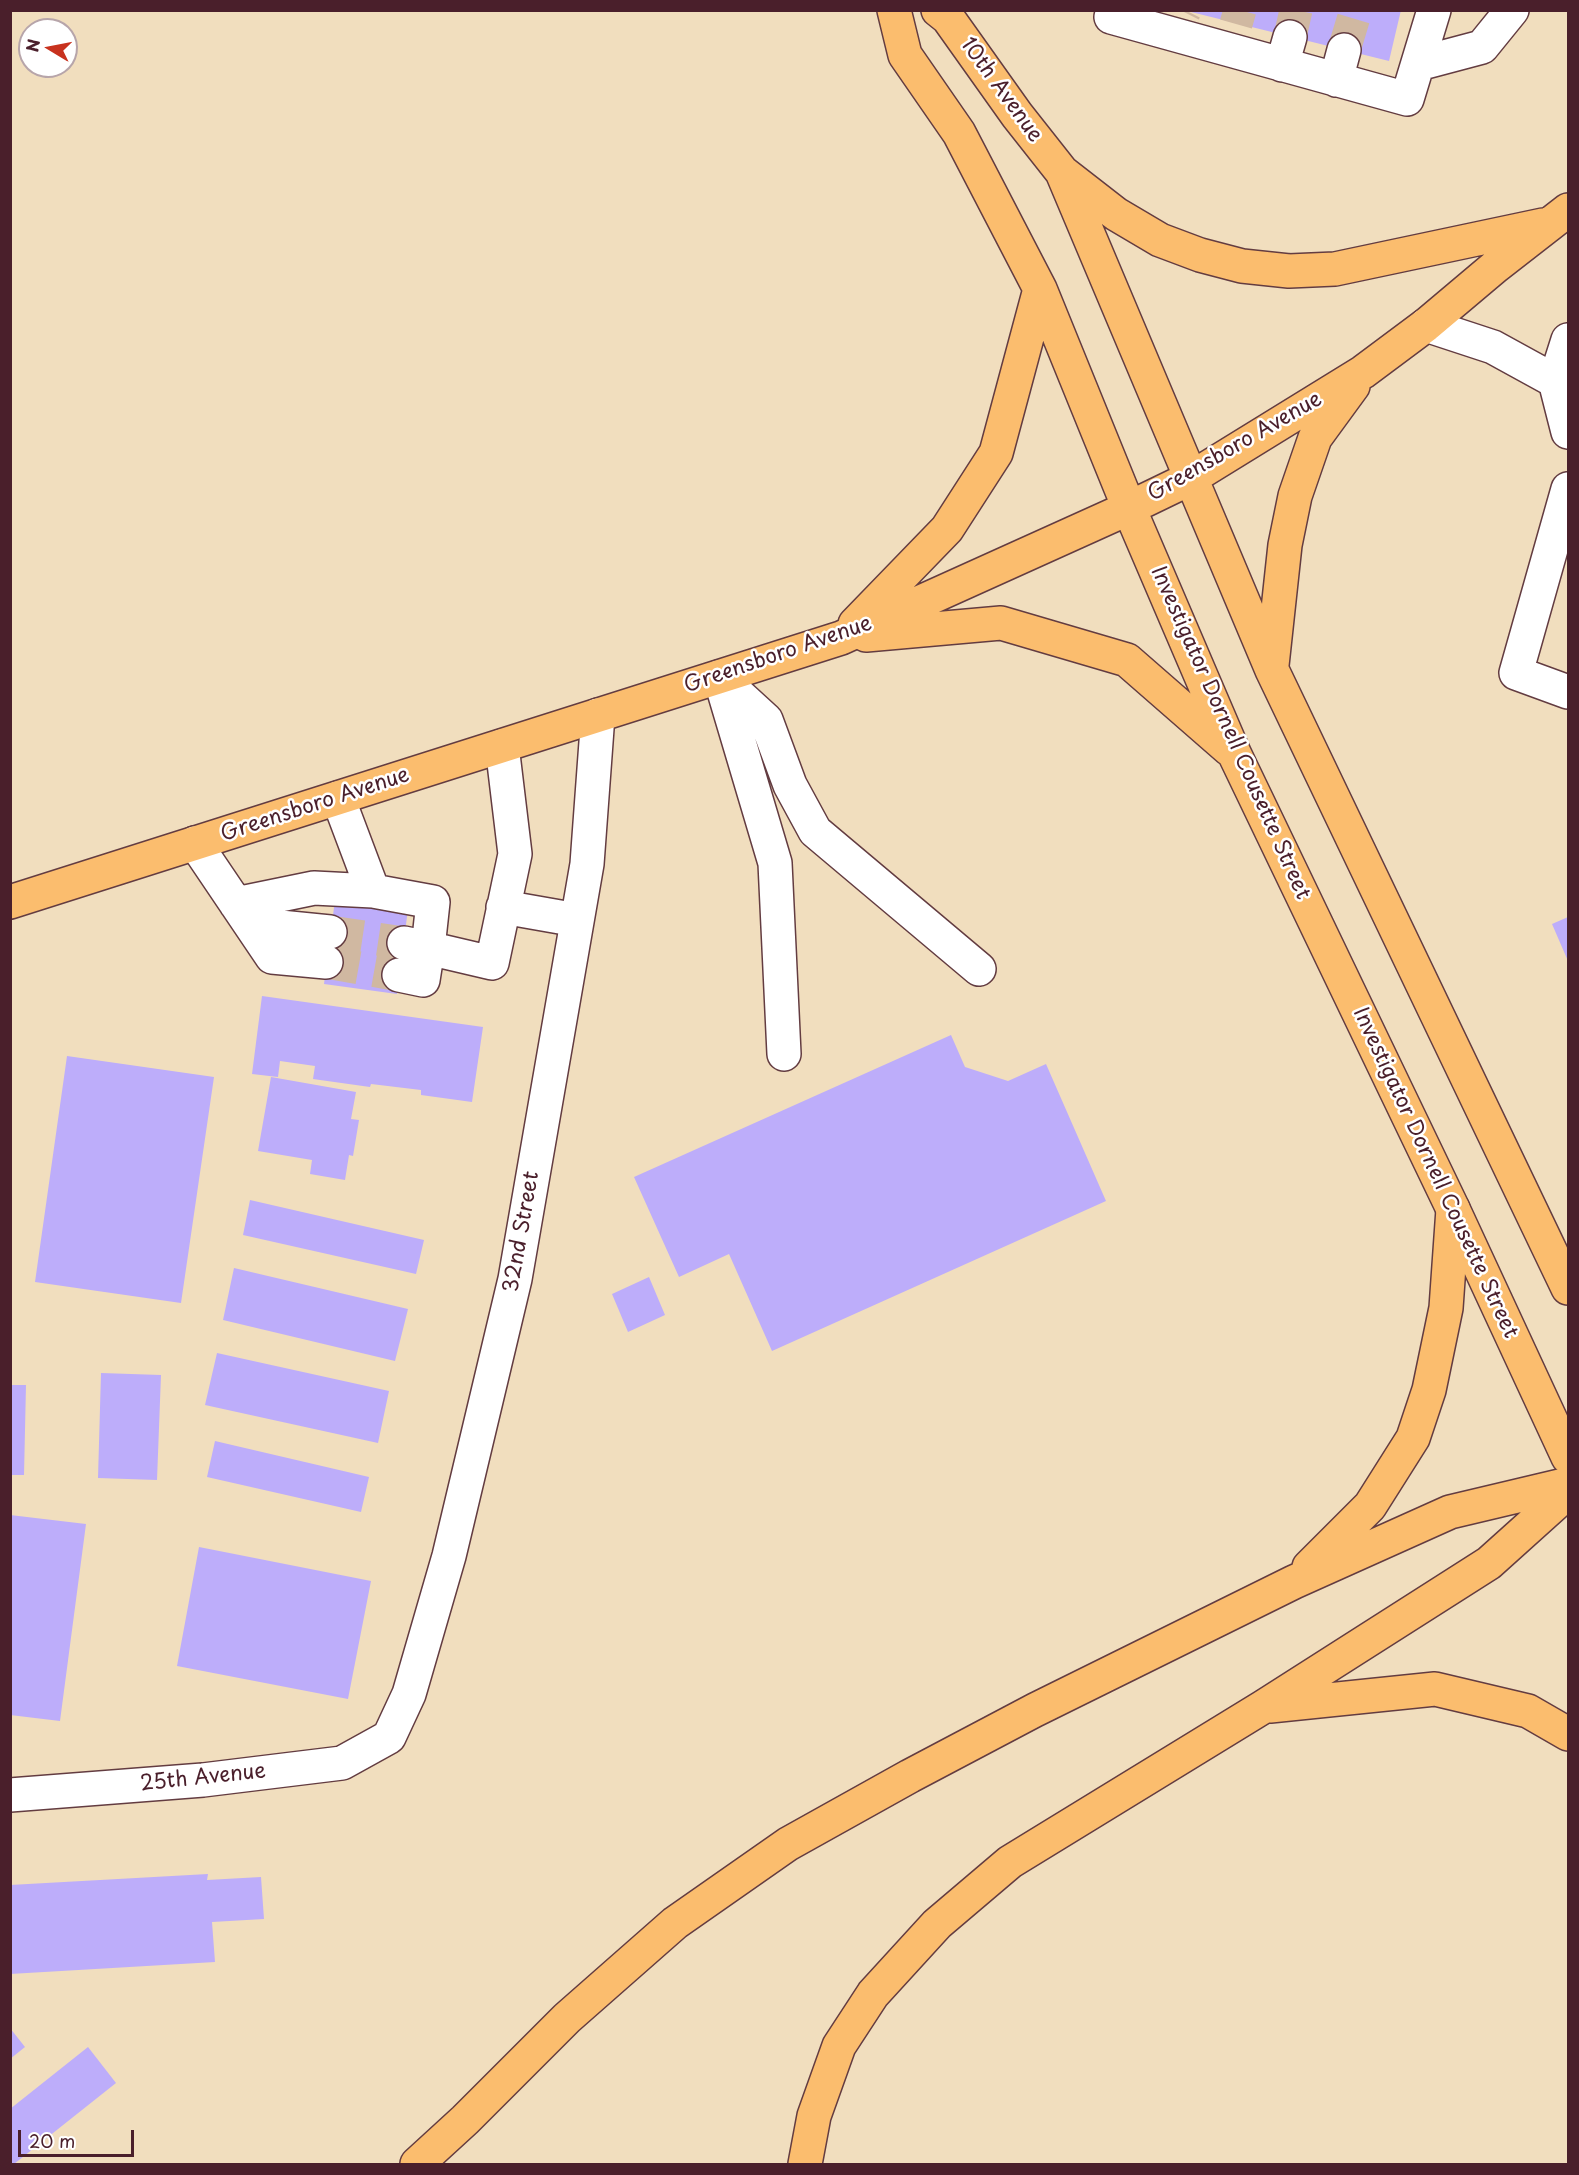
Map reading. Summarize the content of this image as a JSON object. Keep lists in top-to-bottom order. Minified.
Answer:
{"streets":{"main road":["10th Avenue","Greensboro Avenue","Investigator Dornell Cousette Street"],"street":["32nd Street","25th Avenue"]},"crossings":[["Greensboro Avenue","Investigator Dornell Cousette Street"],["Greensboro Avenue","32nd Street"],["32nd Street","25th Avenue"]],"scale_bar":"20 m","north":"left"}
